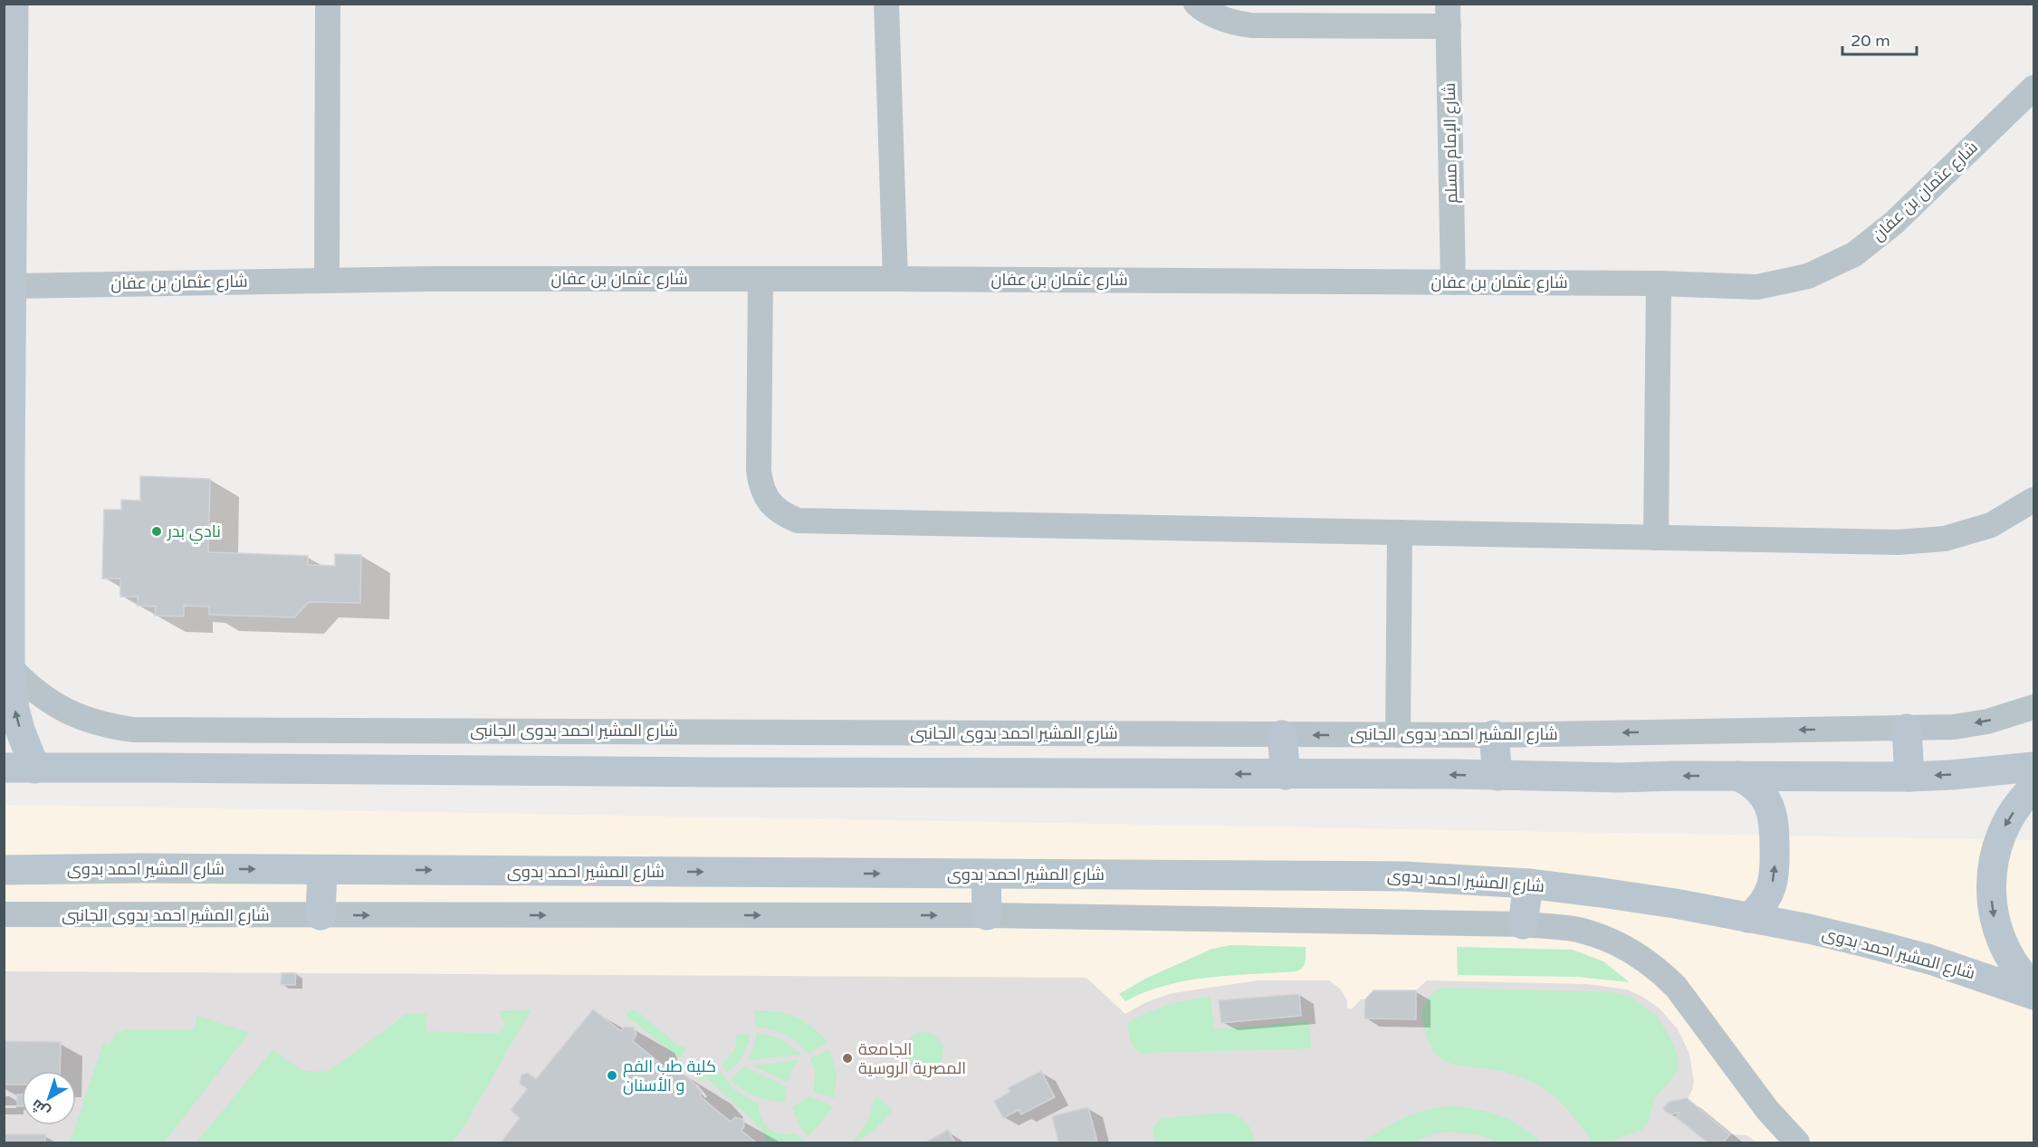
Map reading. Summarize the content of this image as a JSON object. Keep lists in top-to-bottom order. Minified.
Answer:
{"streets":{"street":["شارع الإمام مسلم","شارع عثمان بن عفان","شارع المشير احمد بدوى الجانبى","شارع المشير احمد بدوى"]},"crossings":[["شارع الإمام مسلم","شارع عثمان بن عفان"]],"places":["نادي بدر","الجامعة المصرية الروسية","كلية طب الفم و الأسنان"],"scale_bar":"20 m","north":"bottom left"}
